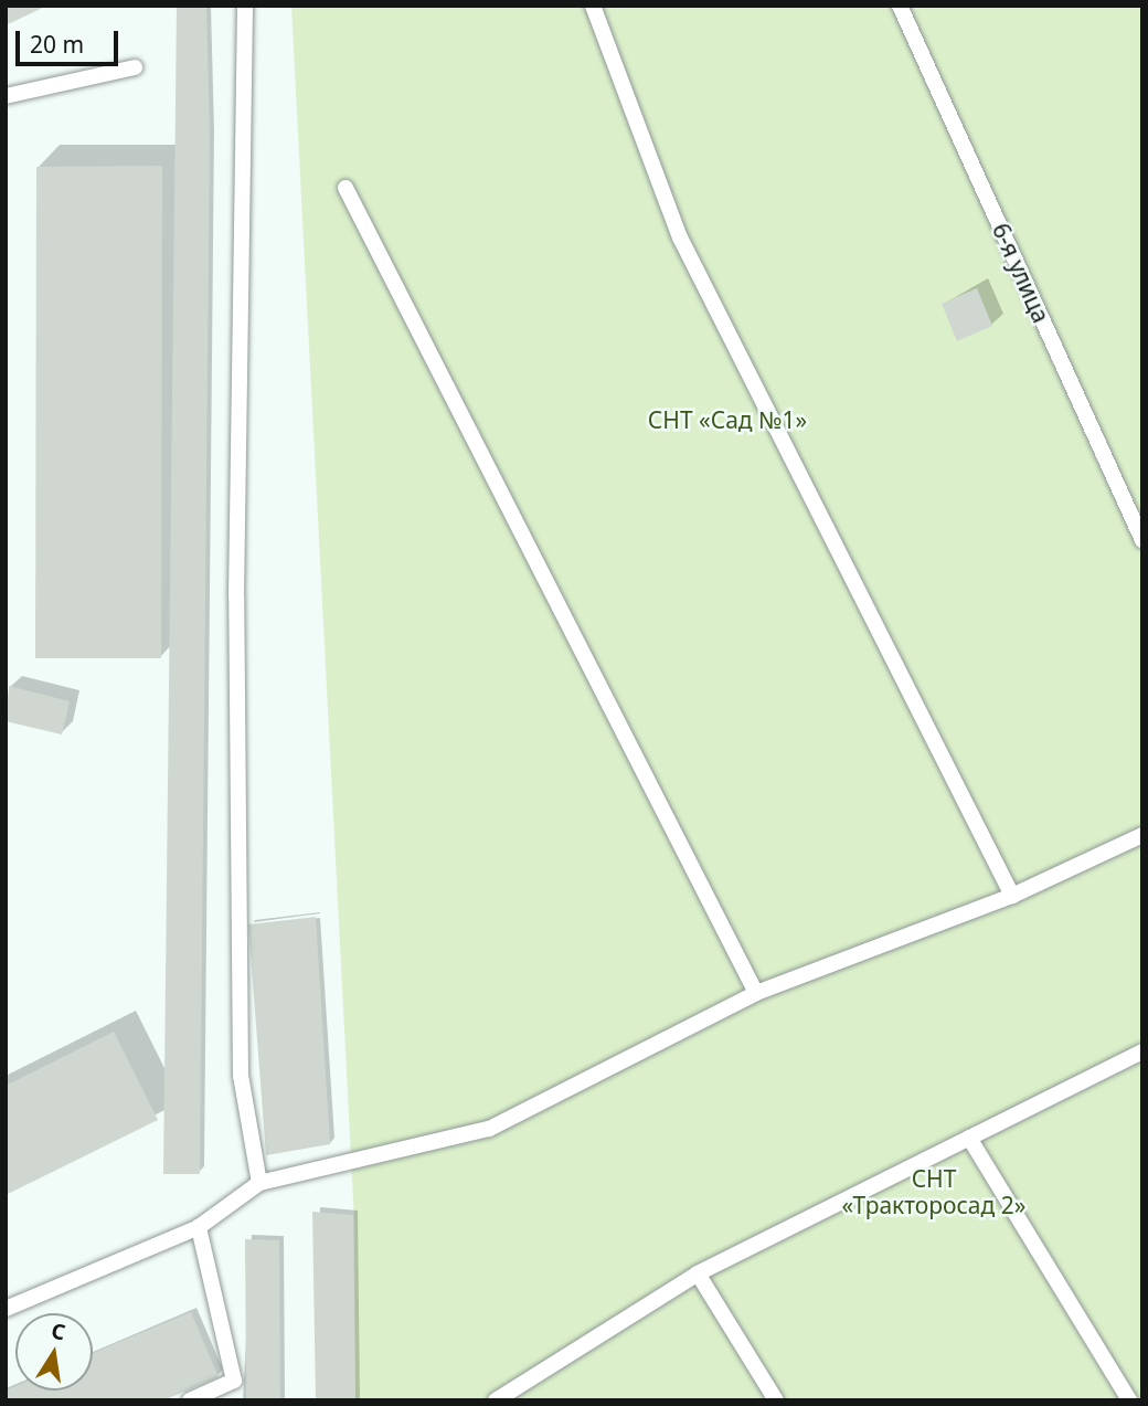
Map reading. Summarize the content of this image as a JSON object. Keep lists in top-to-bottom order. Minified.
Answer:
{"streets":{"lane":["6-я улица"]},"parks":["СНТ «Сад №1»","СНТ «Тракторосад 2»"],"scale_bar":"20 m","north":"top"}
